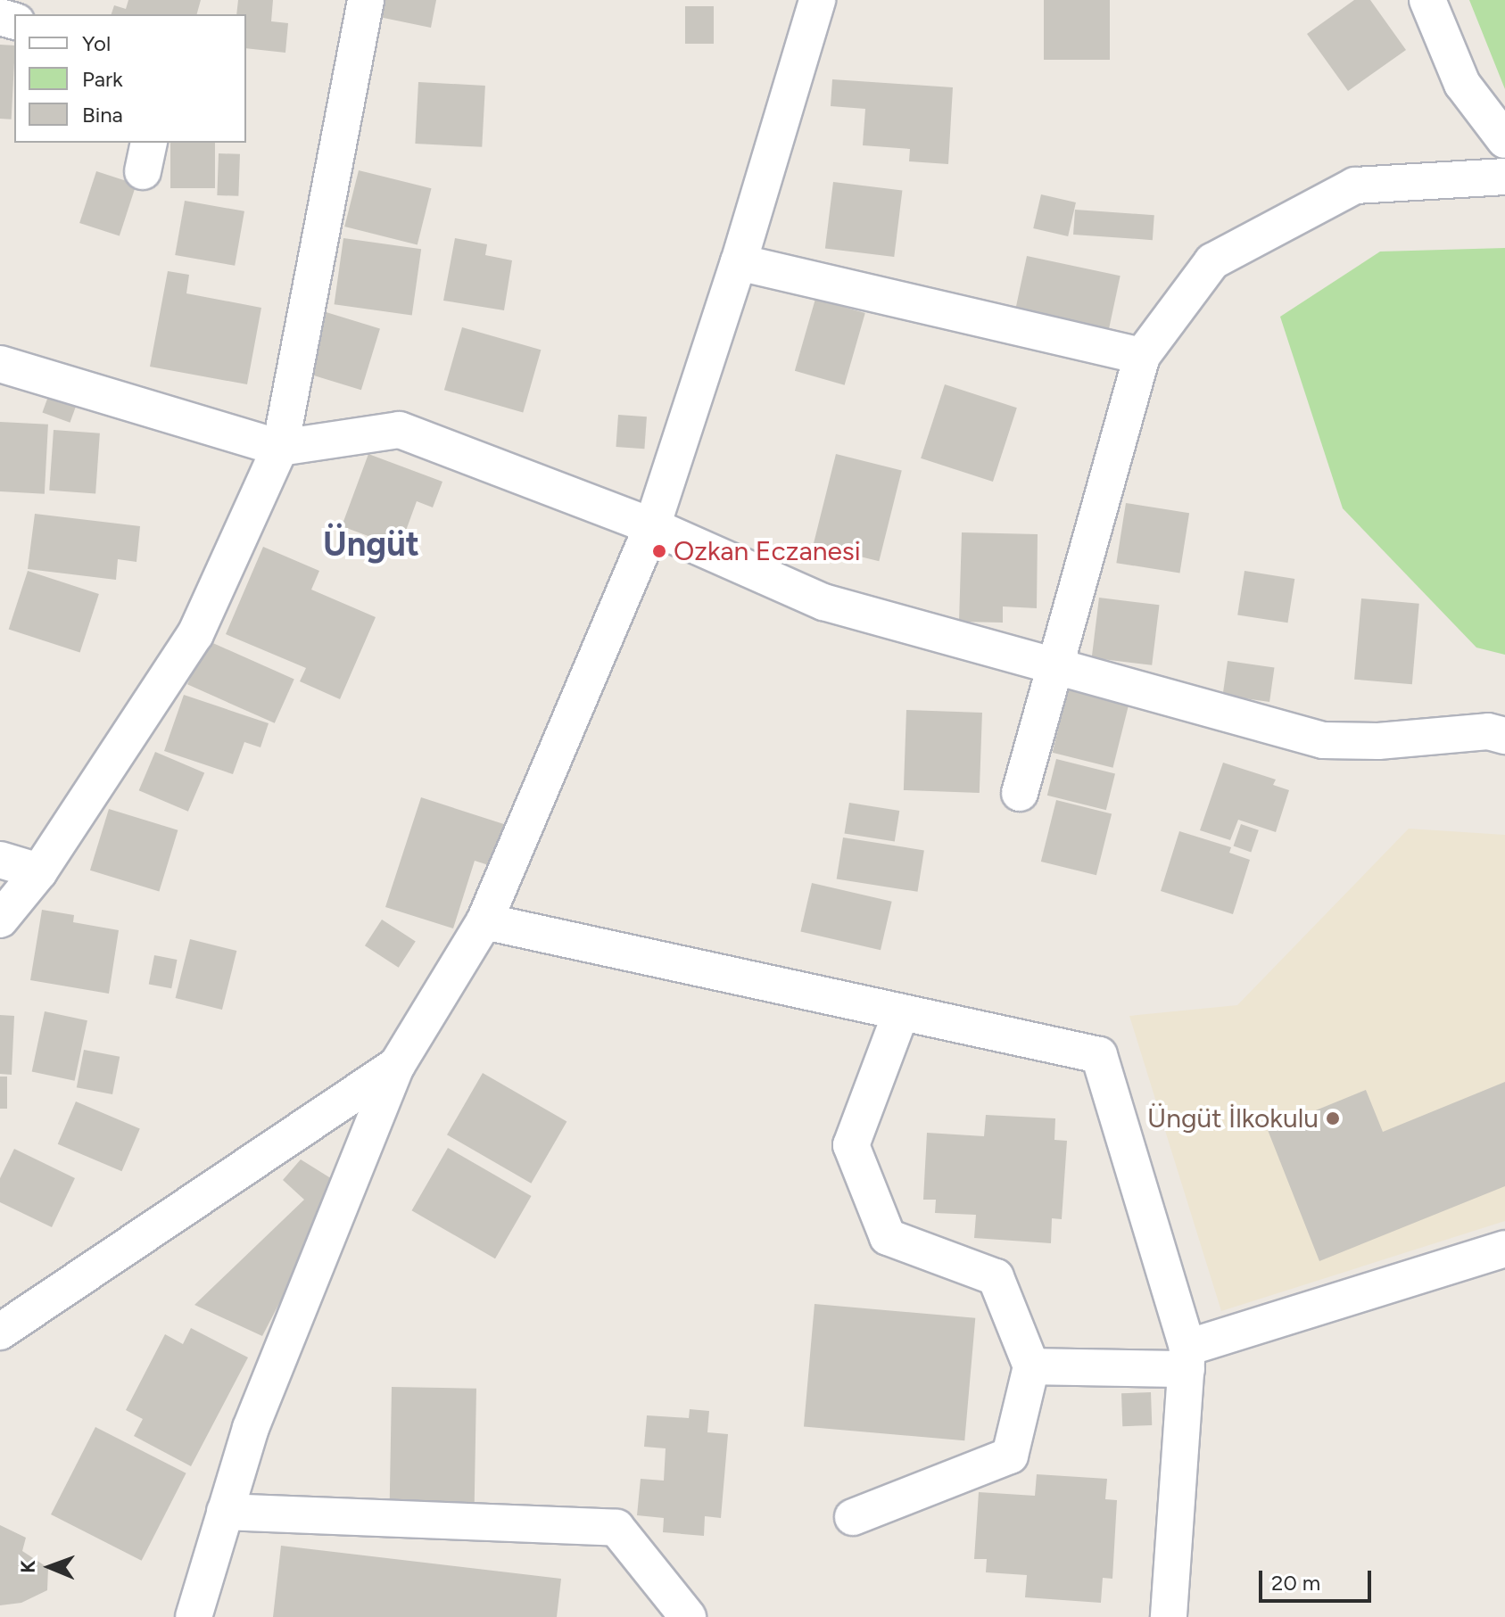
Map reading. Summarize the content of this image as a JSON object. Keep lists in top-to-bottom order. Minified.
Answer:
{"districts":["Üngüt"],"places":["Ozkan Eczanesi","Üngüt İlkokulu"],"legend":["Yol","Park","Bina"],"scale_bar":"20 m","north":"left"}
